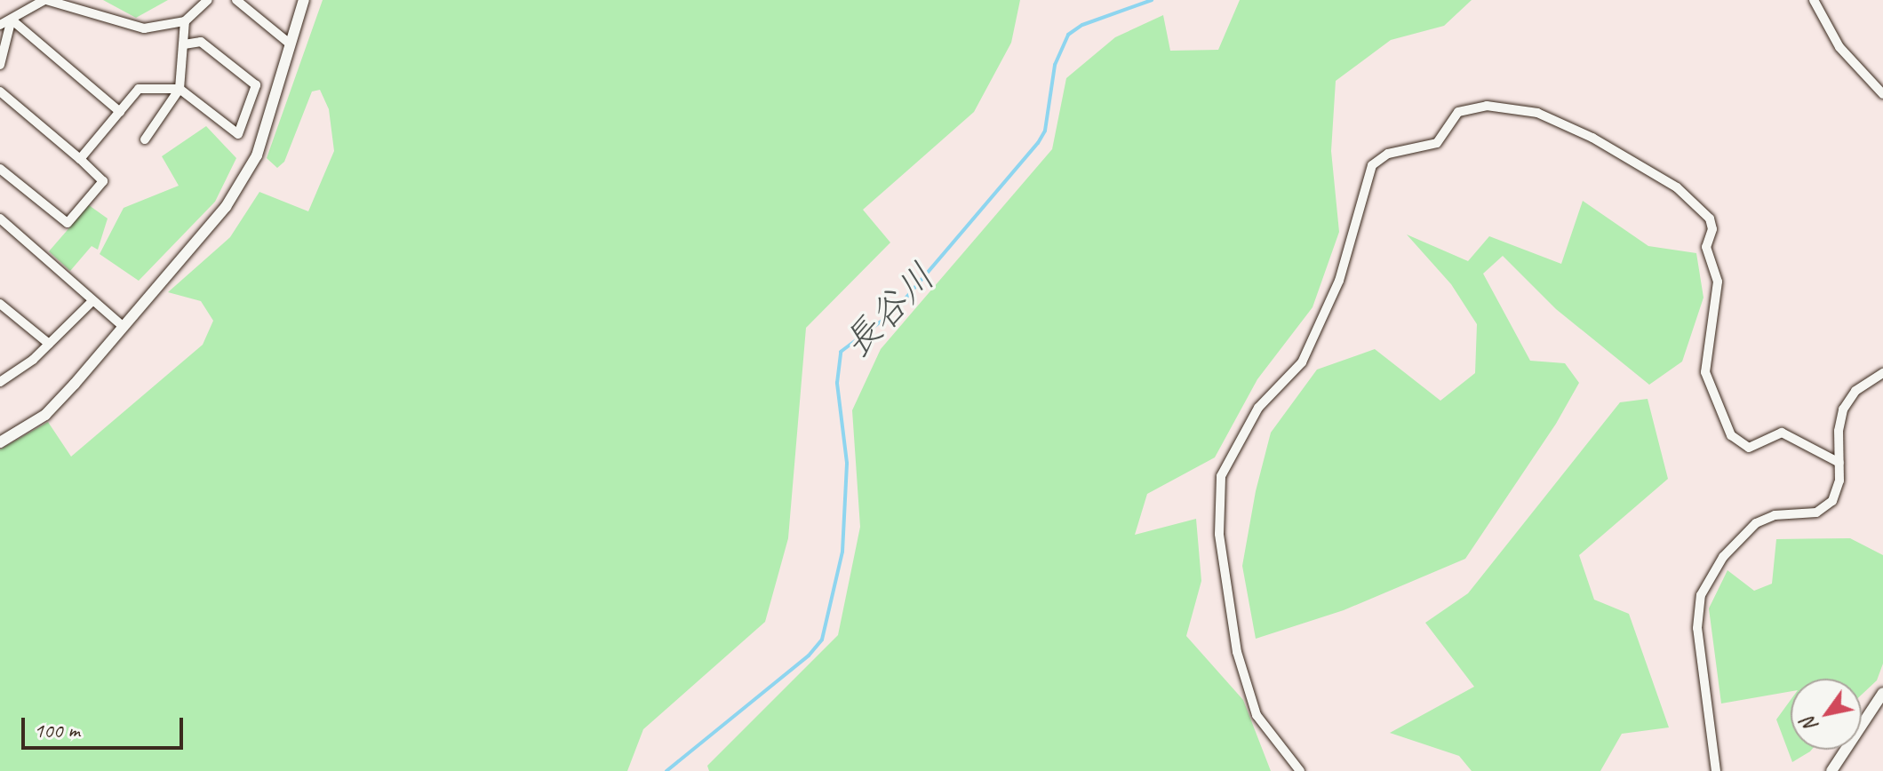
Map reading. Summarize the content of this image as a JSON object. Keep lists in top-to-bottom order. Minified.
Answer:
{"water":["長谷川"],"scale_bar":"100 m","north":"bottom left"}
